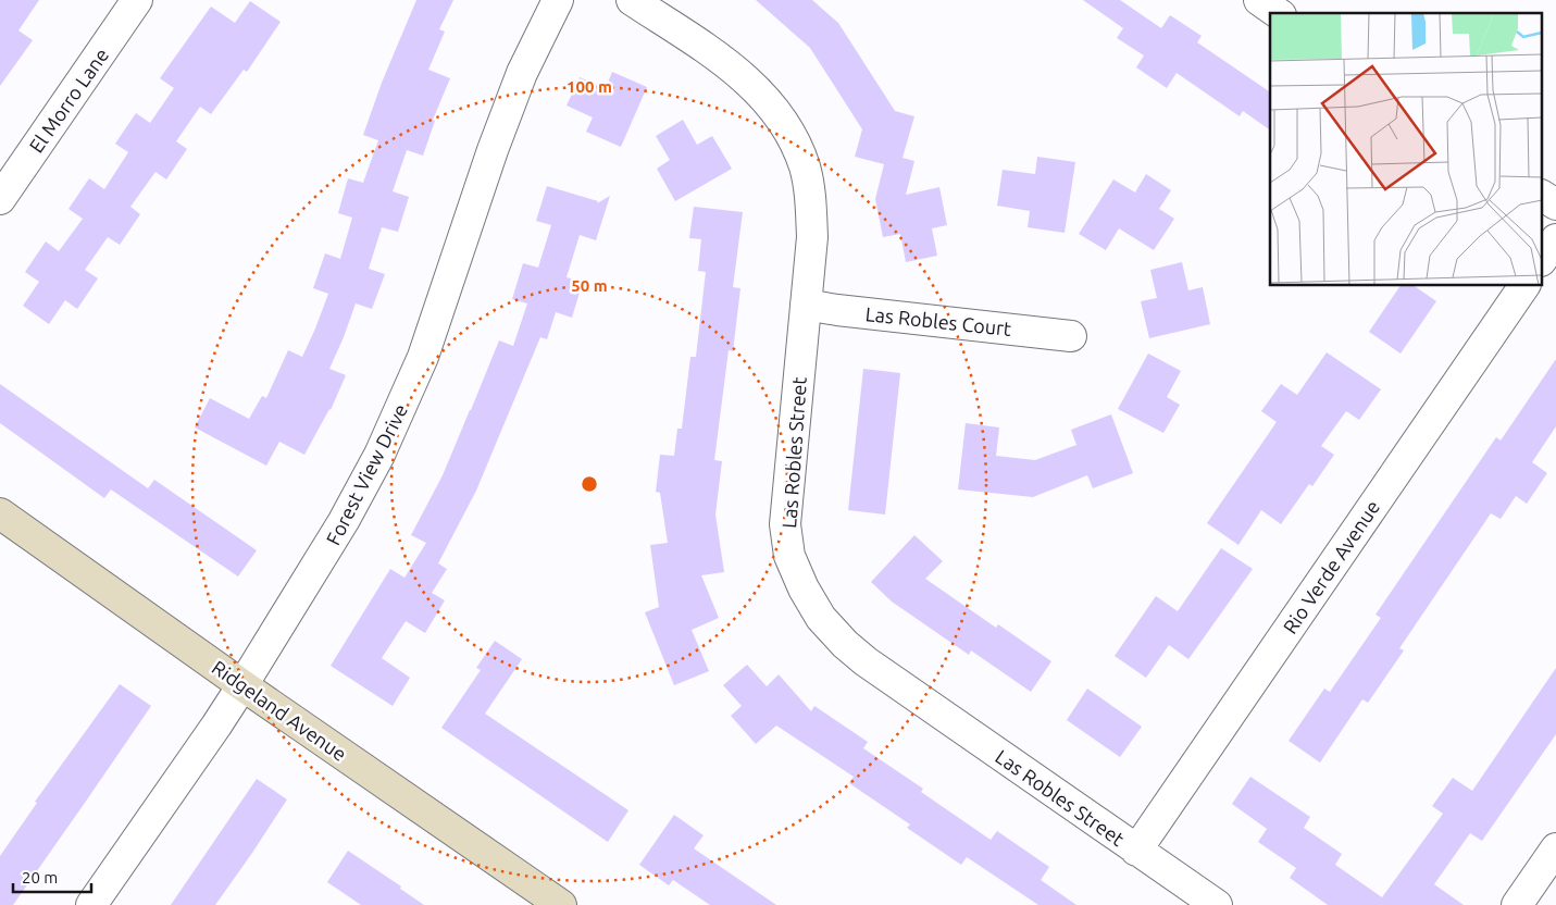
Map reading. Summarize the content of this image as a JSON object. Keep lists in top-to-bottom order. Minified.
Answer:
{"streets":{"street":["El Morro Lane","Las Robles Court","Las Robles Street","Forest View Drive","Rio Verde Avenue","Ridgeland Avenue"]},"crossings":[["Las Robles Court","Las Robles Street"],["Las Robles Street","Rio Verde Avenue"],["Forest View Drive","Ridgeland Avenue"]],"scale_bar":"20 m","rings":["100 m","50 m"]}
